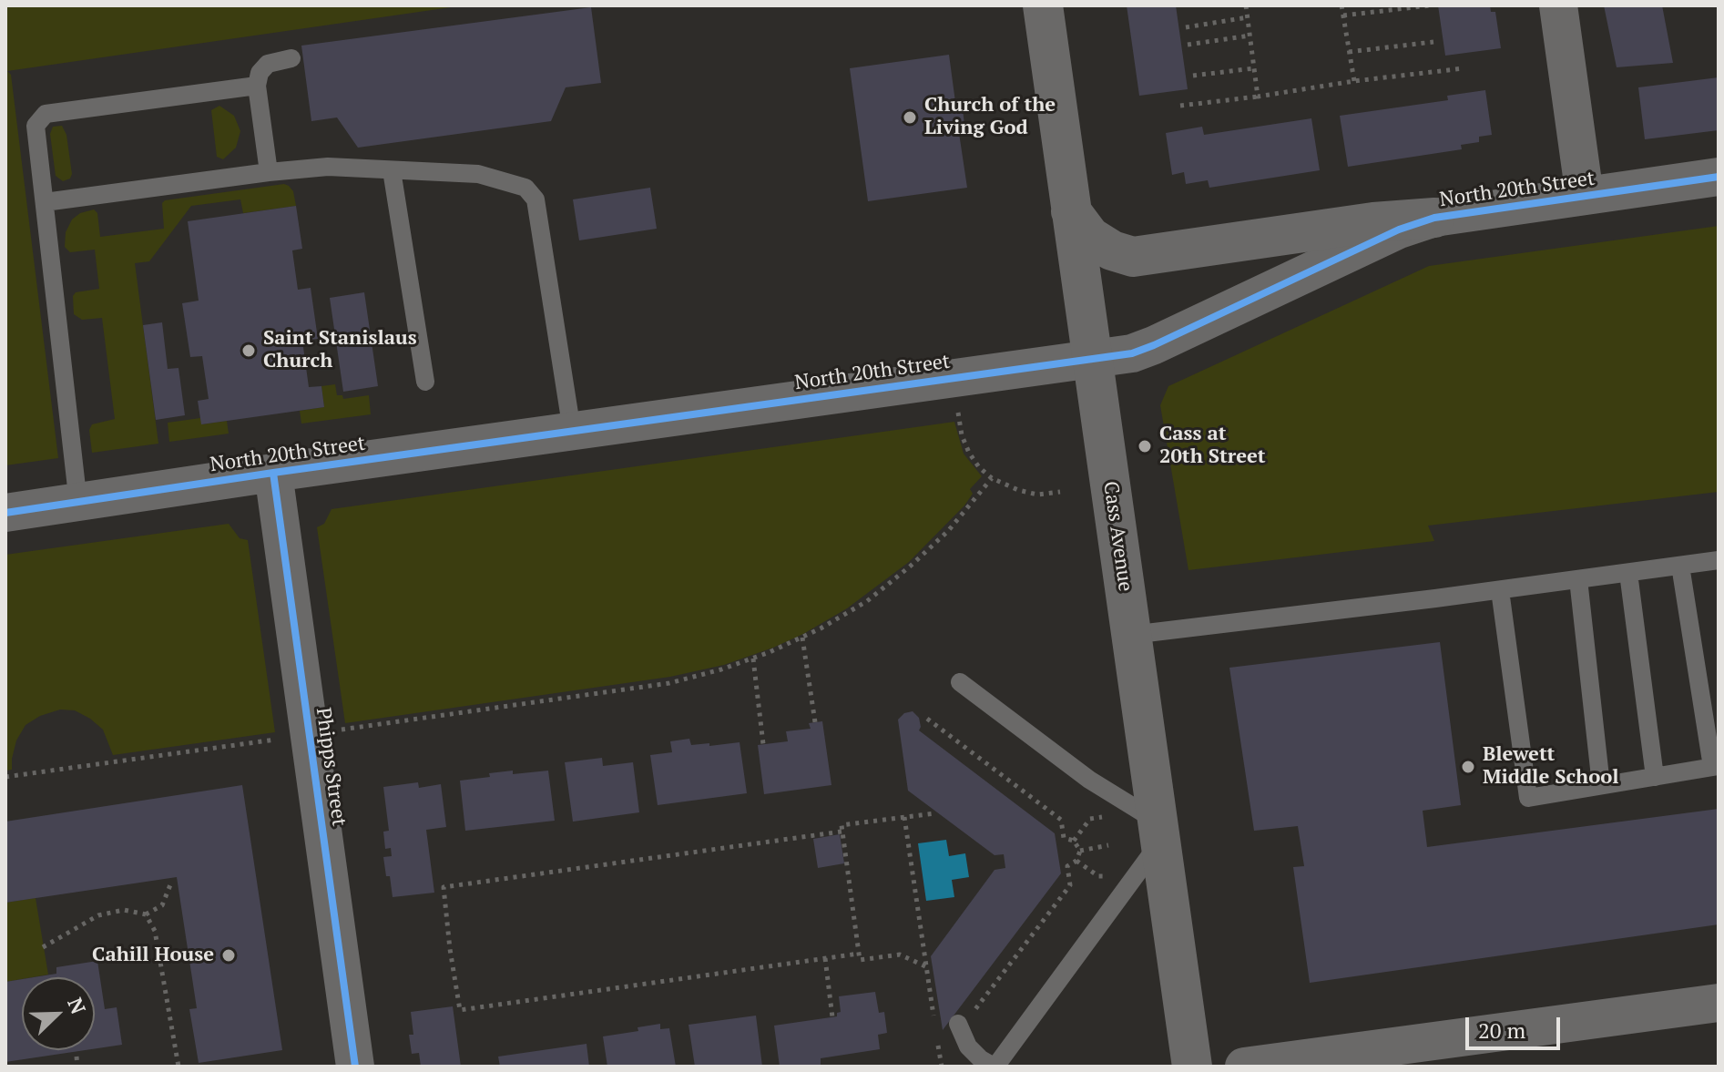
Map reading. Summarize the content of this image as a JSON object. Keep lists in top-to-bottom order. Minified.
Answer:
{"streets":{"main road":["Cass Avenue"],"street":["North 20th Street","Phipps Street"]},"crossings":[["North 20th Street","Cass Avenue"],["North 20th Street","Phipps Street"]],"places":["Church of the Living God","Saint Stanislaus Church","Cass at 20th Street","Blewett Middle School","Cahill House"],"scale_bar":"20 m","north":"top right"}
